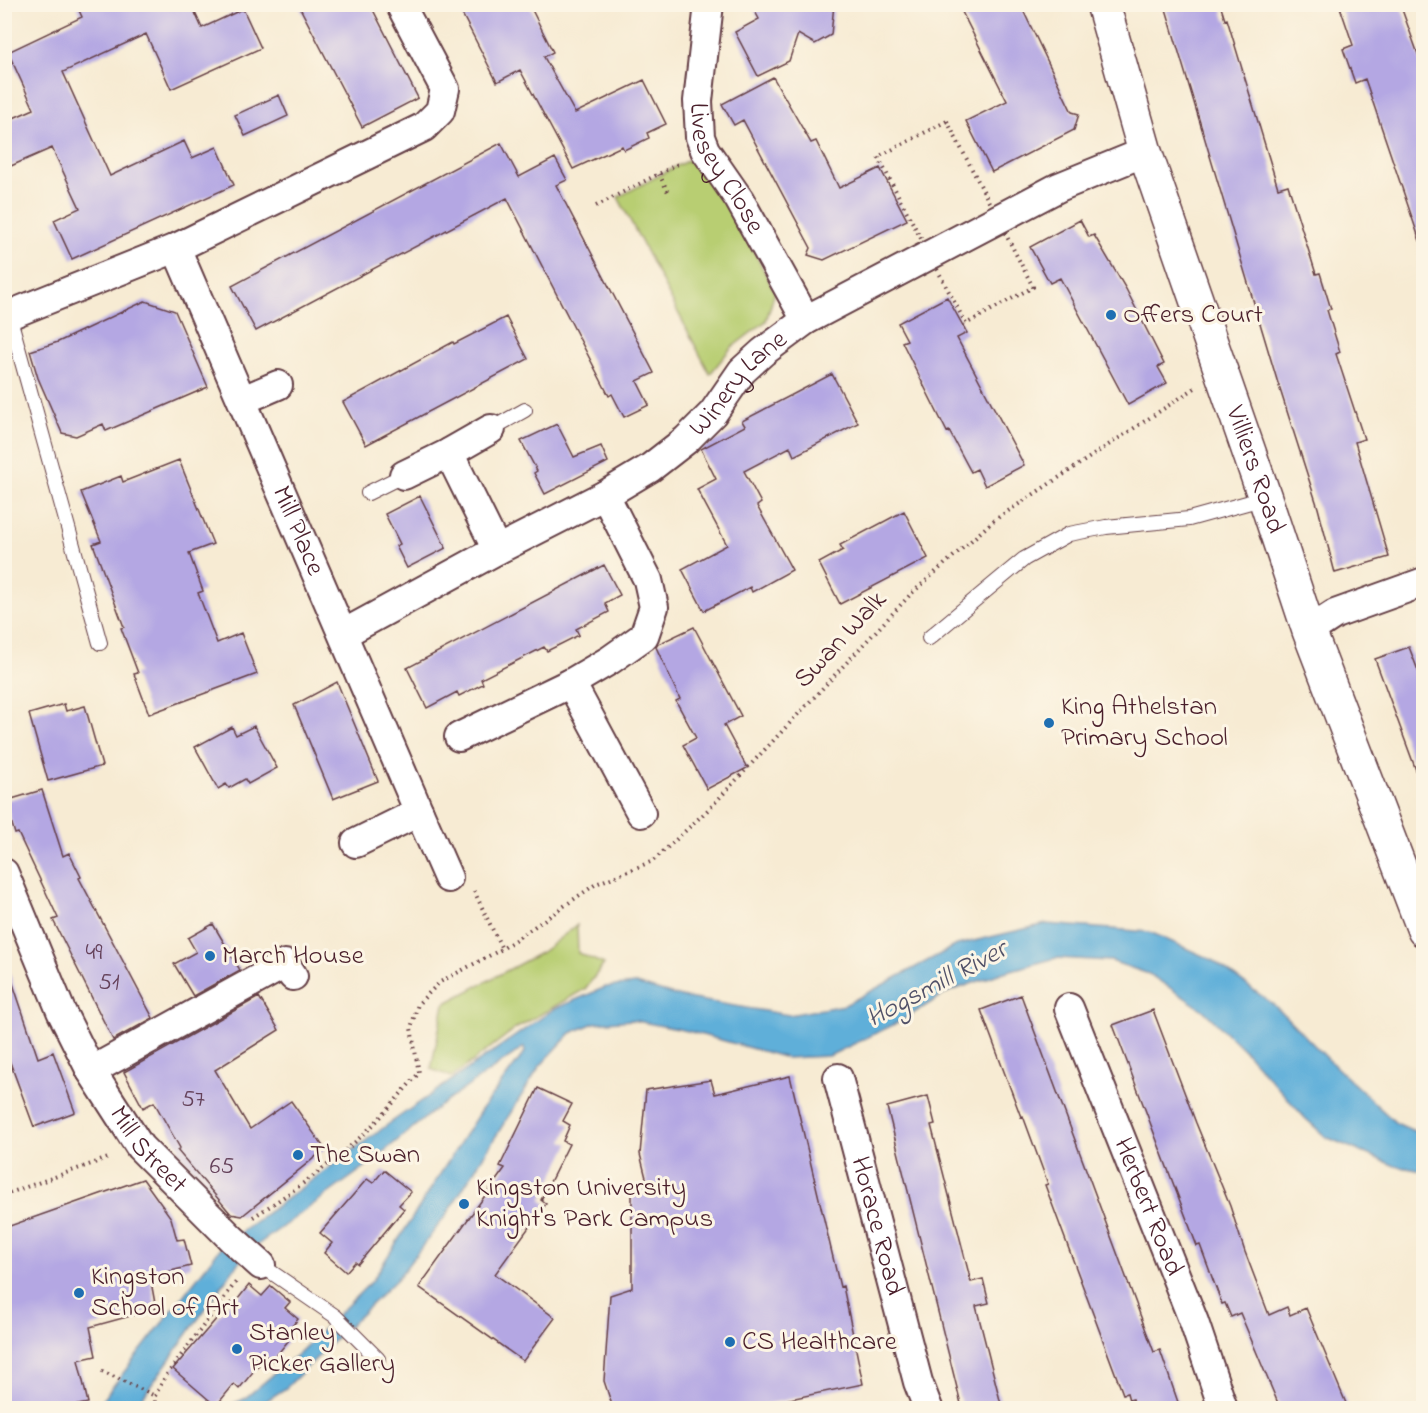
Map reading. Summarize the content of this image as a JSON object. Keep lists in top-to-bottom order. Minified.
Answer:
{"streets":{"street":["Livesey Close","Winery Lane","Villiers Road","Mill Place","Mill Street","Herbert Road","Horace Road"],"path":["Swan Walk"]},"crossings":[["Livesey Close","Winery Lane"],["Winery Lane","Villiers Road"],["Winery Lane","Mill Place"],["Villiers Road","Swan Walk"],["Swan Walk","Mill Street"]],"water":["Hogsmill River"],"places":["Offers Court","King Athelstan Primary School","March House","The Swan","Kingston University Knight's Park Campus","Kingston School of Art","CS Healthcare","Stanley Picker Gallery"],"house_numbers":["49","51","57","65"]}
